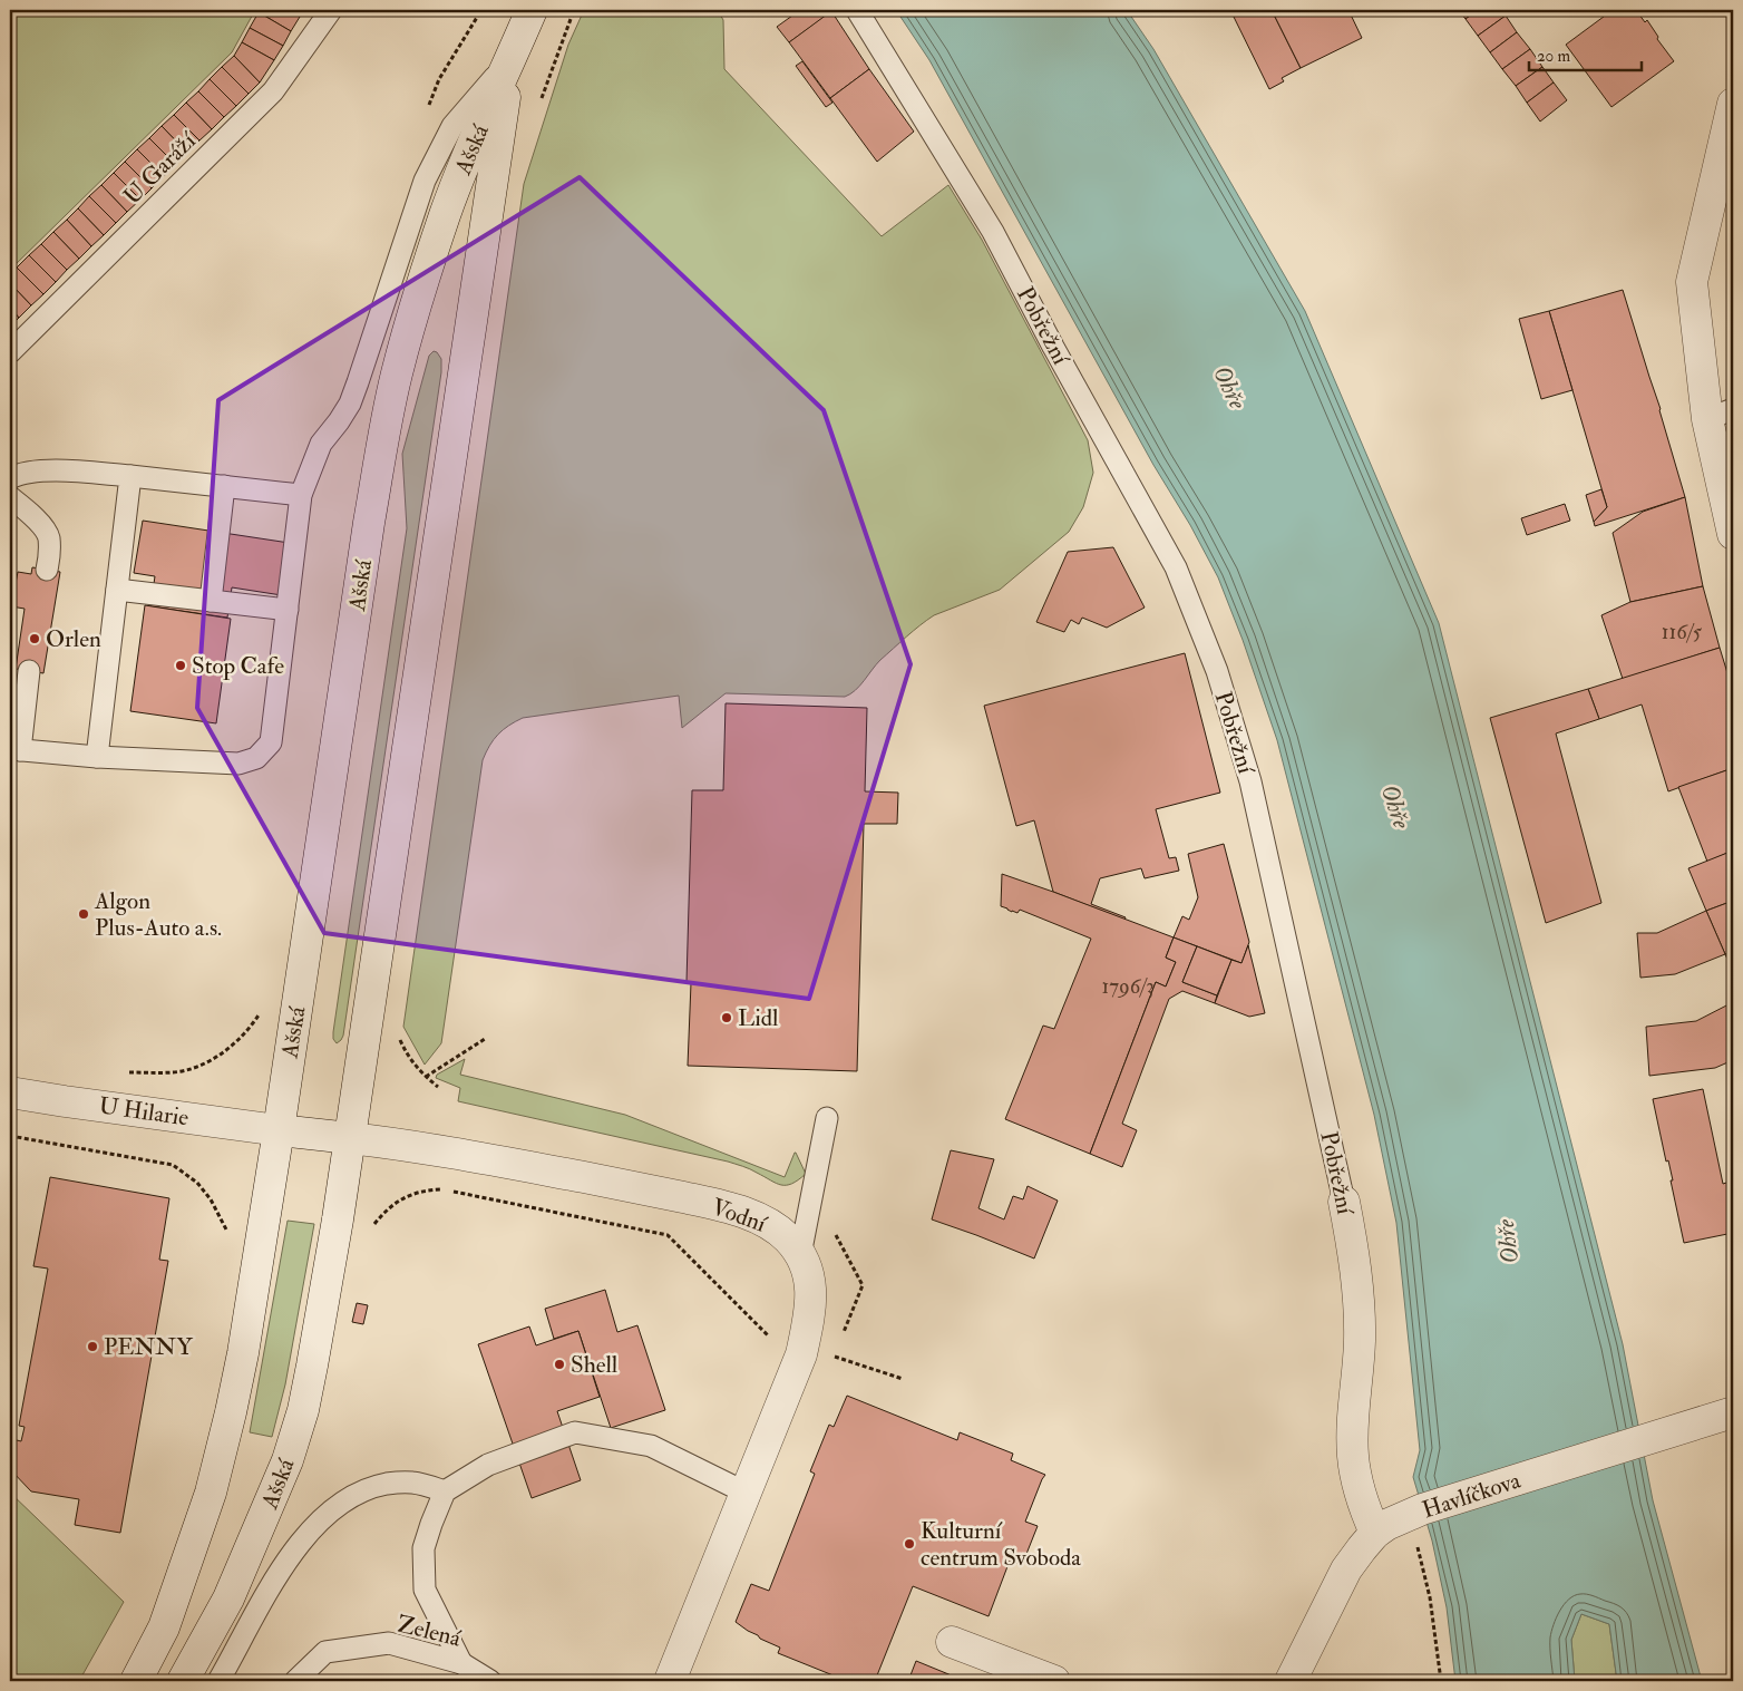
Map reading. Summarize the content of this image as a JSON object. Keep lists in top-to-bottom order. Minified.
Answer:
{"streets":{"main road":["Ašská","Pobřežní","U Hilarie","Vodní","Havlíčkova"],"lane":["U Garáží","Zelená"]},"crossings":[["Ašská","U Hilarie"],["Ašská","Vodní"],["Pobřežní","Havlíčkova"]],"water":["Ohře"],"places":["Orlen","Stop Cafe","Algon Plus-Auto a.s.","Lidl","PENNY","Shell","Kulturní centrum Svoboda"],"house_numbers":["116/5","1796/3"],"scale_bar":"20 m"}
